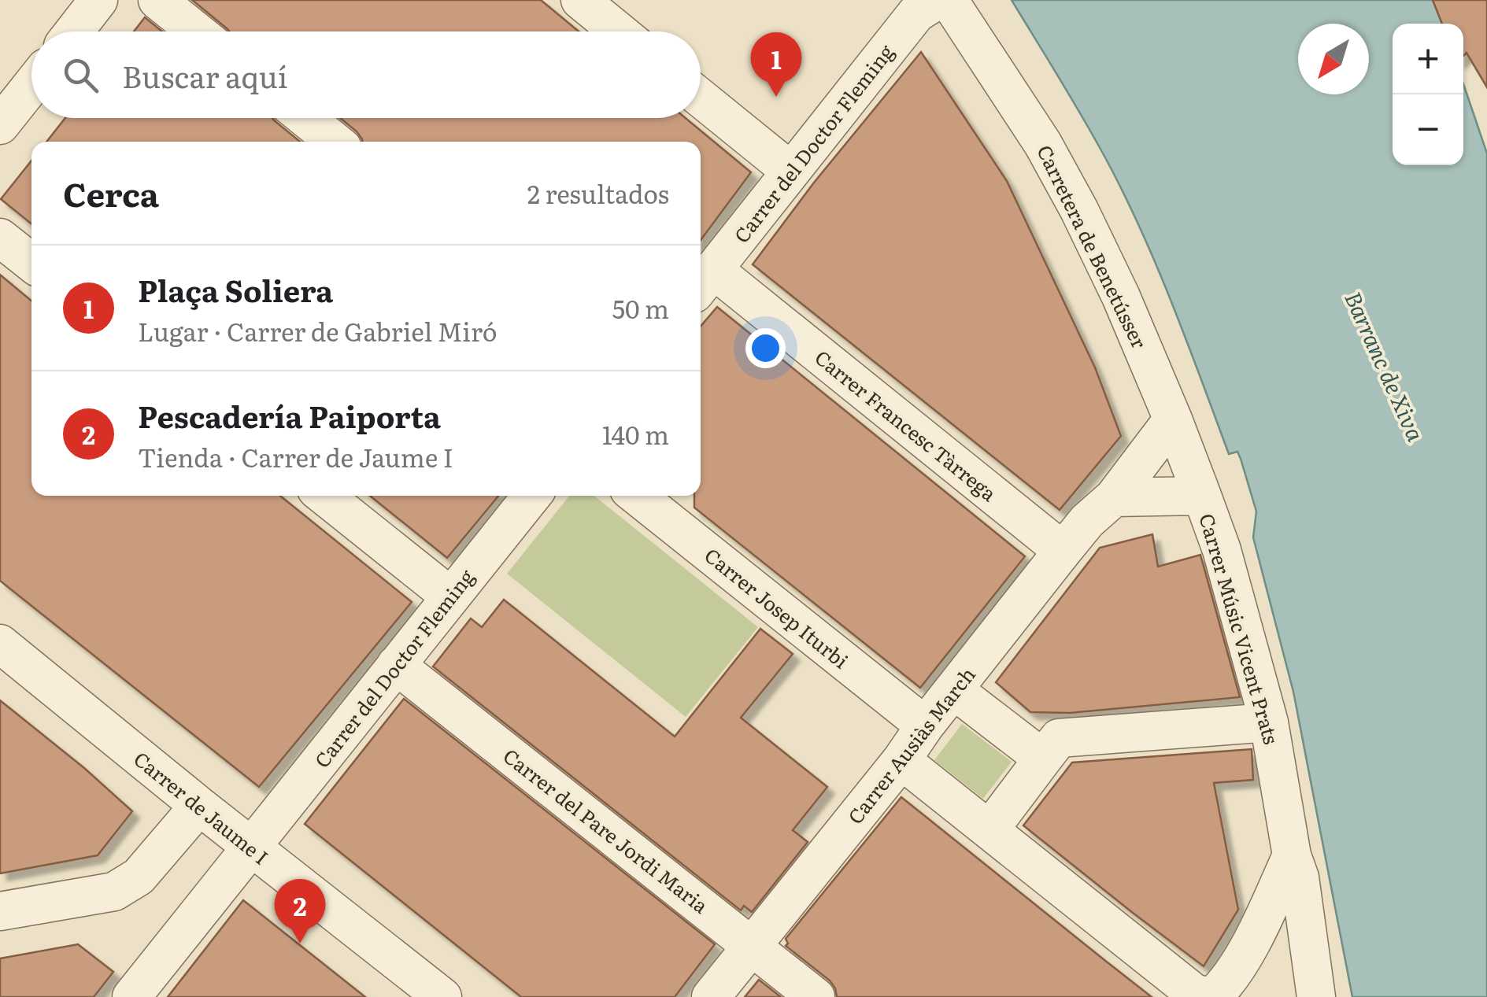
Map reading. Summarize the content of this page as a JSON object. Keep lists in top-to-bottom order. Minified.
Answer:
{"streets":{"street":["Carrer del Doctor Fleming","Carretera de Benetússer","Carrer Francesc Tàrrega","Carrer Josep Iturbi","Carrer Músic Vicent Prats","Carrer Ausiàs March","Carrer de Jaume I","Carrer del Pare Jordi Maria"]},"crossings":[["Carrer del Doctor Fleming","Carrer Francesc Tàrrega"],["Carrer del Doctor Fleming","Carrer de Jaume I"],["Carrer del Doctor Fleming","Carrer del Pare Jordi Maria"],["Carretera de Benetússer","Carrer Músic Vicent Prats"],["Carretera de Benetússer","Carrer Ausiàs March"],["Carrer Francesc Tàrrega","Carrer Ausiàs March"],["Carrer Josep Iturbi","Carrer Ausiàs March"],["Carrer Músic Vicent Prats","Carrer Ausiàs March"],["Carrer Ausiàs March","Carrer del Pare Jordi Maria"]],"water":["Barranc de Xiva"],"north":"bottom left","page":{"map_buttons":["+","−"],"search":"Buscar aquí","pins":["1","2"],"heading":["Cerca","2 resultados"],"list":[{"mark":"1","name":"Plaça Soliera","note":"Lugar · Carrer de Gabriel Miró","value":"50 m"},{"mark":"2","name":"Pescadería Paiporta","note":"Tienda · Carrer de Jaume I","value":"140 m"}]}}
